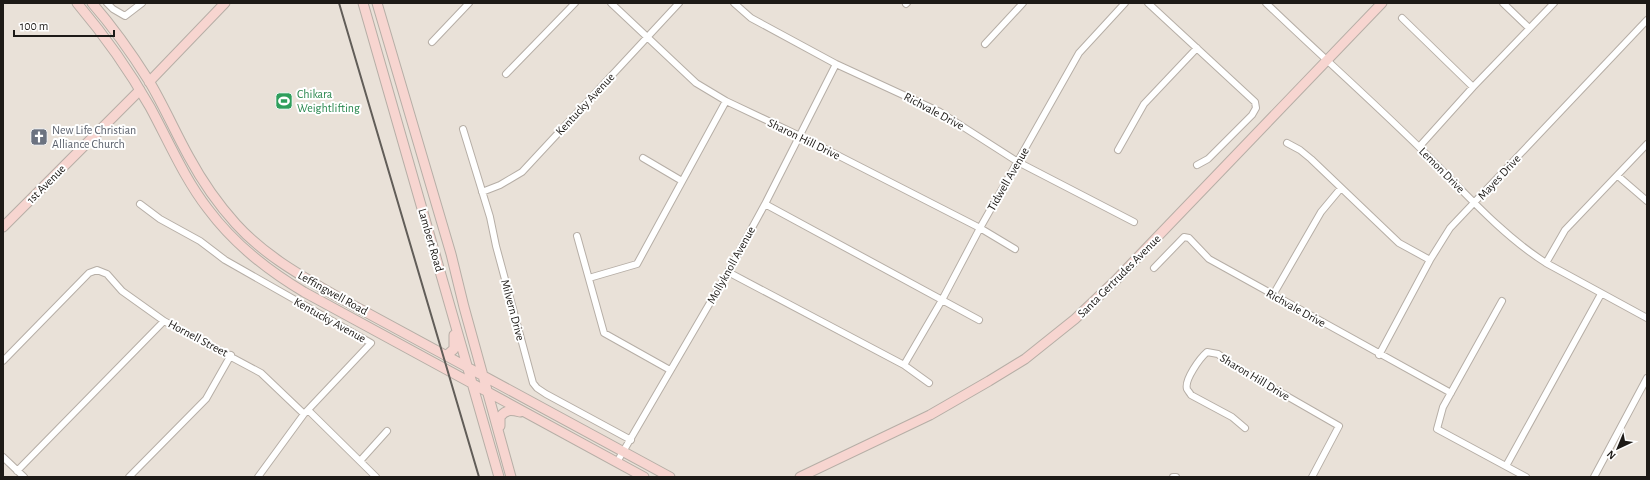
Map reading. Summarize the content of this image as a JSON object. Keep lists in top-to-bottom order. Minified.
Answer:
{"streets":{"main road":["1st Avenue","Lambert Road","Santa Gertrudes Avenue","Leffingwell Road"],"street":["Kentucky Avenue","Richvale Drive","Sharon Hill Drive","Lemon Drive","Mayes Drive","Tidwell Avenue","Mollyknoll Avenue","Milvern Drive","Hornell Street"]},"crossings":[["Kentucky Avenue","Sharon Hill Drive"],["Kentucky Avenue","Milvern Drive"],["Kentucky Avenue","Hornell Street"],["Richvale Drive","Mayes Drive"],["Richvale Drive","Tidwell Avenue"],["Richvale Drive","Mollyknoll Avenue"],["Sharon Hill Drive","Tidwell Avenue"],["Sharon Hill Drive","Mollyknoll Avenue"],["Lemon Drive","Mayes Drive"],["Lemon Drive","Santa Gertrudes Avenue"],["1st Avenue","Leffingwell Road"],["Lambert Road","Leffingwell Road"],["Mollyknoll Avenue","Leffingwell Road"],["Mollyknoll Avenue","Milvern Drive"]],"places":{"sports":["Chikara Weightlifting"],"church":["New Life Christian Alliance Church"]},"scale_bar":"100 m","north":"bottom left"}
